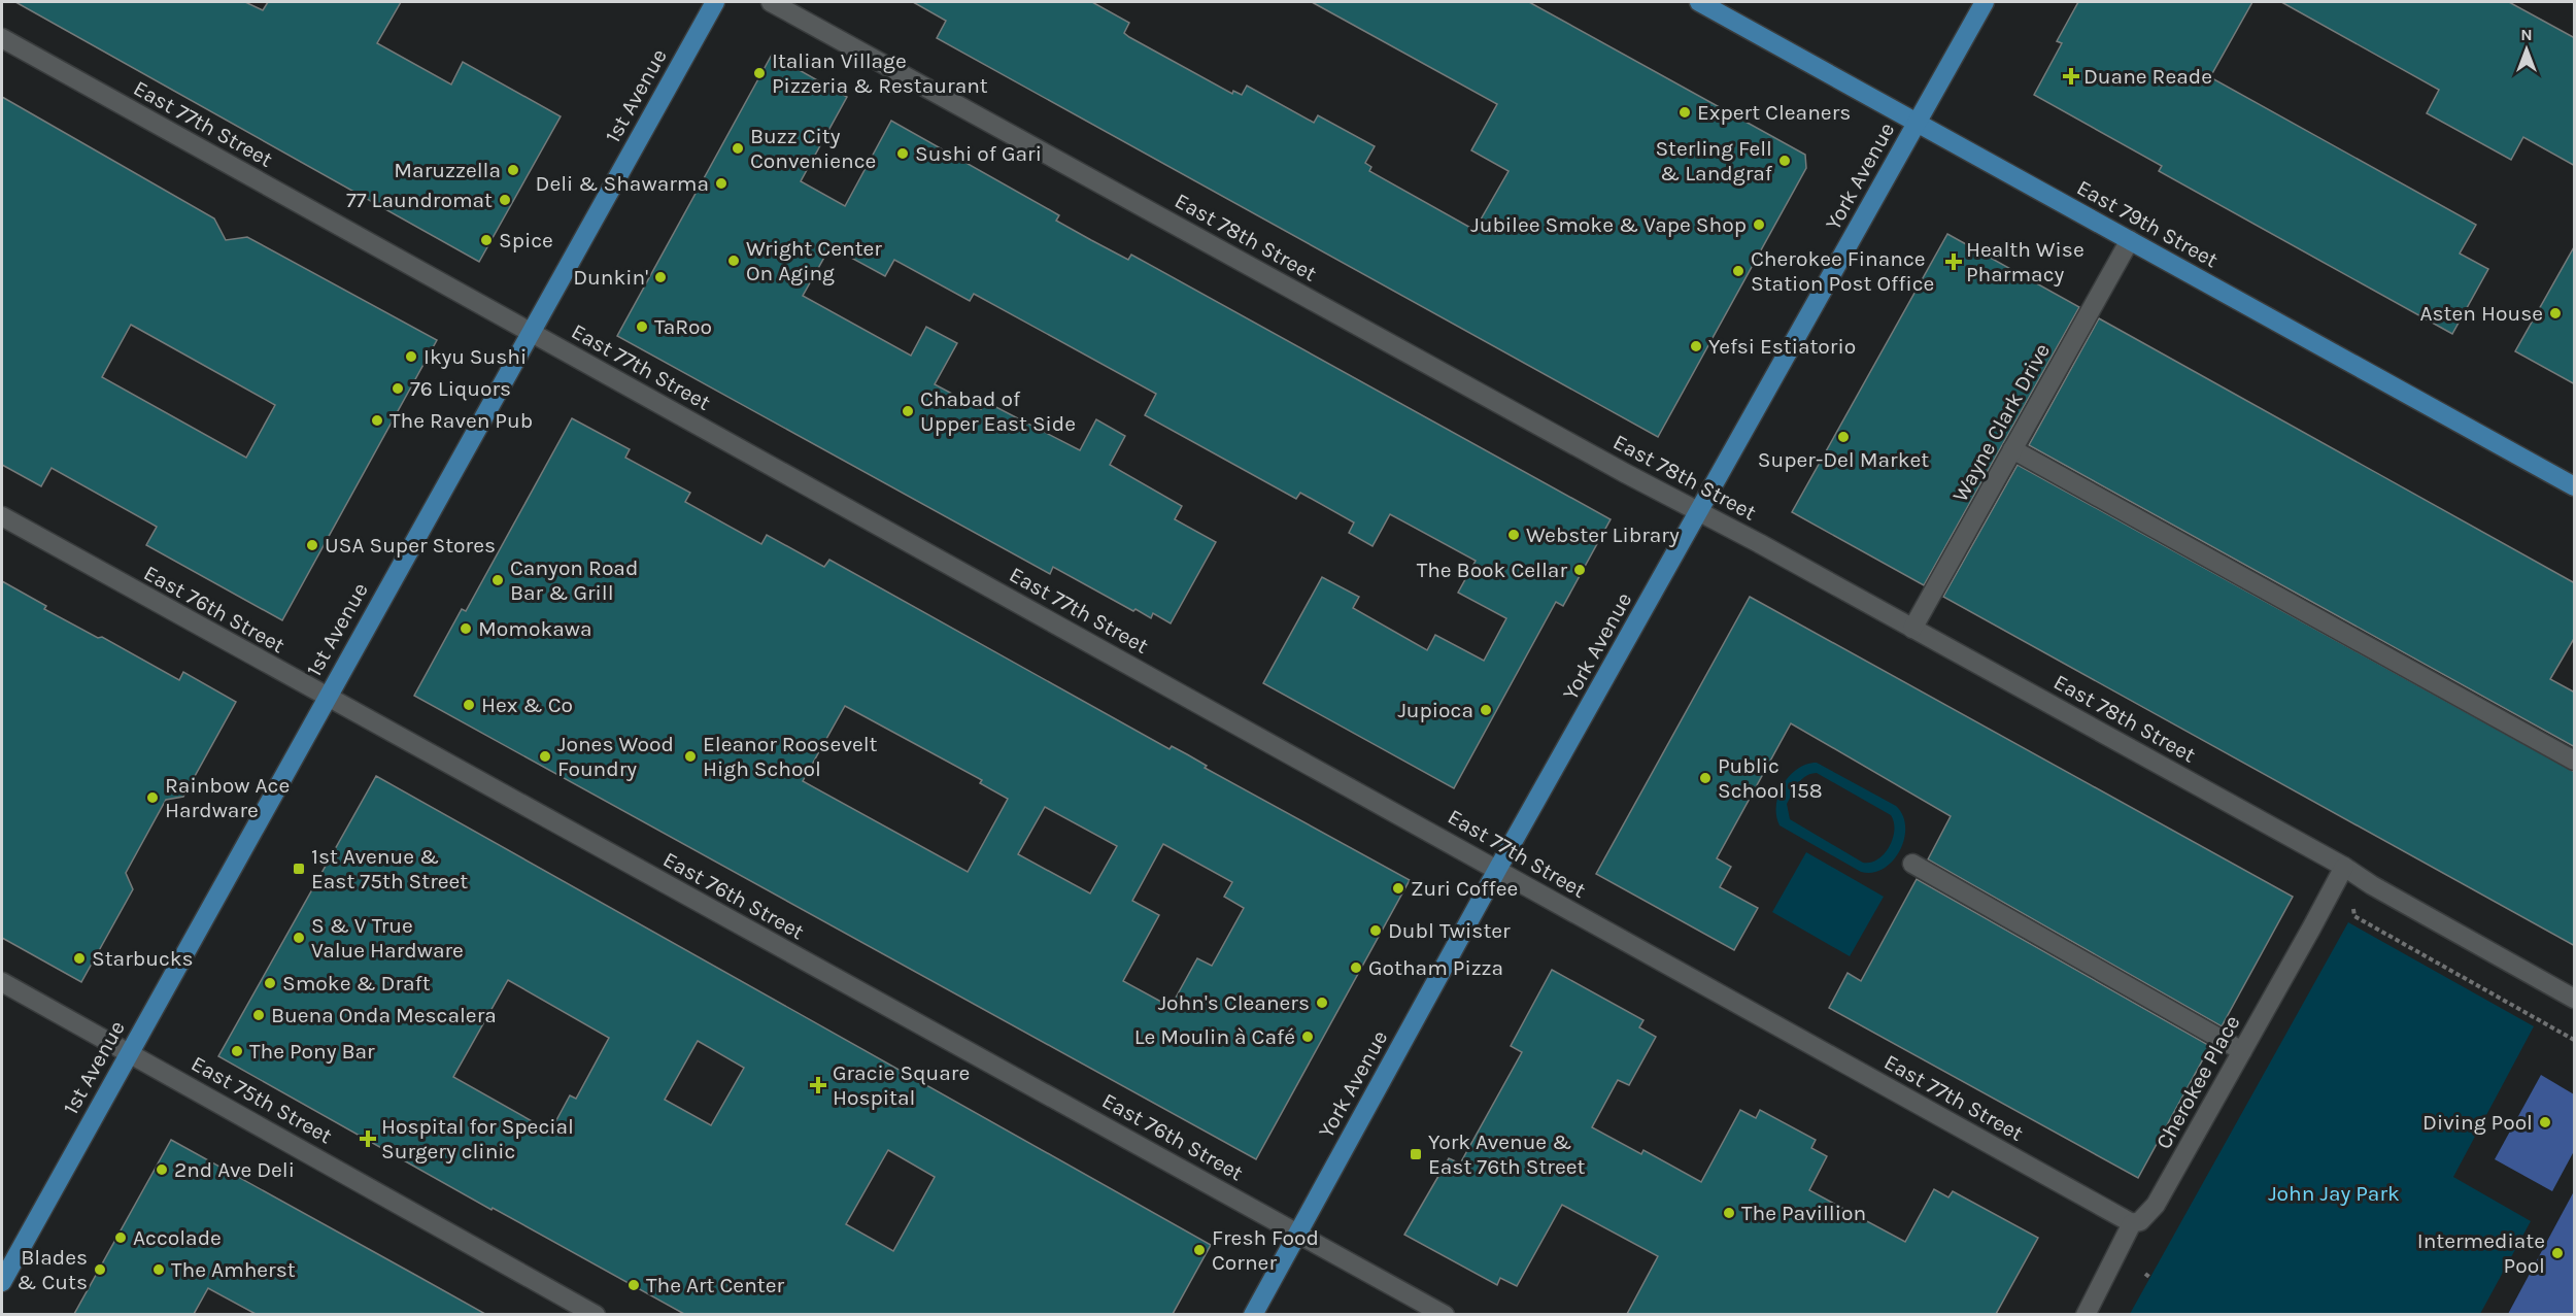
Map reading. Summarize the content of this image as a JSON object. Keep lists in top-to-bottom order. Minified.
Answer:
{"streets":{"main road":["1st Avenue","York Avenue","East 79th Street"],"street":["East 77th Street","East 78th Street","Wayne Clark Drive","East 76th Street","Cherokee Place","East 75th Street"]},"crossings":[["1st Avenue","East 77th Street"],["1st Avenue","East 76th Street"],["1st Avenue","East 75th Street"],["East 77th Street","York Avenue"],["East 77th Street","Cherokee Place"],["York Avenue","East 79th Street"],["York Avenue","East 78th Street"],["York Avenue","East 76th Street"],["East 79th Street","Wayne Clark Drive"],["East 78th Street","Wayne Clark Drive"],["East 78th Street","Cherokee Place"]],"parks":["John Jay Park"],"places":{"other":["Italian Village Pizzeria & Restaurant","Expert Cleaners","Buzz City Convenience","Sushi of Gari","Sterling Fell & Landgraf","Maruzzella","Deli & Shawarma","77 Laundromat","Jubilee Smoke & Vape Shop","Spice","Wright Center On Aging","Cherokee Finance Station Post Office","Dunkin'","Asten House","TaRoo","Yefsi Estiatorio","Ikyu Sushi","76 Liquors","Chabad of Upper East Side","The Raven Pub","Super-Del Market","Webster Library","USA Super Stores","The Book Cellar","Canyon Road Bar & Grill","Momokawa","Hex & Co","Jupioca","Jones Wood Foundry","Eleanor Roosevelt High School","Public School 158","Rainbow Ace Hardware","Zuri Coffee","Dubl Twister","S & V True Value Hardware","Starbucks","Gotham Pizza","Smoke & Draft","John's Cleaners","Buena Onda Mescalera","Le Moulin à Café","The Pony Bar","Diving Pool","2nd Ave Deli","The Pavillion","Accolade","Fresh Food Corner","Intermediate Pool","Blades & Cuts","The Amherst","The Art Center"],"health":["Duane Reade","Health Wise Pharmacy","Gracie Square Hospital","Hospital for Special Surgery clinic"],"transit":["1st Avenue & East 75th Street","York Avenue & East 76th Street"]},"north":"top"}
